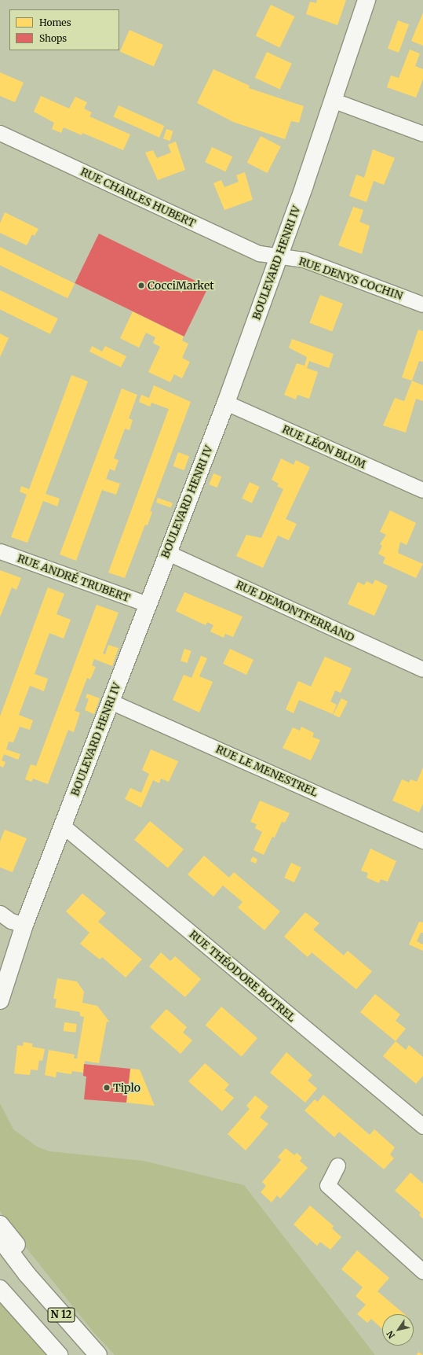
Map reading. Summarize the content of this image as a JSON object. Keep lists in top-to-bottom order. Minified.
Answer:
{"streets":{"street":["RUE CHARLES HUBERT","BOULEVARD HENRI IV","RUE DENYS COCHIN","RUE LÉON BLUM","RUE ANDRÉ TRUBERT","RUE DEMONTFERRAND","RUE LE MENESTREL","RUE THÉODORE BOTREL","N 12"]},"crossings":[["RUE CHARLES HUBERT","BOULEVARD HENRI IV"],["RUE CHARLES HUBERT","RUE DENYS COCHIN"],["BOULEVARD HENRI IV","RUE DENYS COCHIN"],["BOULEVARD HENRI IV","RUE LÉON BLUM"],["BOULEVARD HENRI IV","RUE ANDRÉ TRUBERT"],["BOULEVARD HENRI IV","RUE DEMONTFERRAND"],["BOULEVARD HENRI IV","RUE LE MENESTREL"],["BOULEVARD HENRI IV","RUE THÉODORE BOTREL"]],"places":["CocciMarket","Tiplo"],"legend":["Homes","Shops"],"north":"bottom left"}
